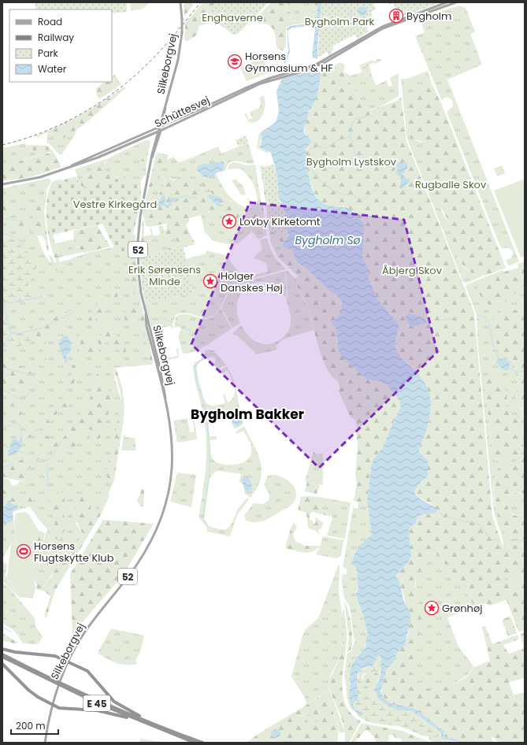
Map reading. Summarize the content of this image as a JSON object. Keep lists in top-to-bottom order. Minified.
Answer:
{"streets":{"highway":["E 45"],"main road":["Silkeborgvej","Schüttesvej","52"]},"crossings":[["Silkeborgvej","Schüttesvej"]],"districts":["Bygholm Bakker"],"water":["Bygholm Sø"],"parks":["Enghaverne","Bygholm Park","Bygholm Lystskov","Rugballe Skov","Vestre Kirkegård","Erik Sørensens Minde","Åbjerg Skov"],"places":{"building":["Bygholm"],"school or university":["Horsens Gymnasium & HF"],"place":["Lovby Kirketomt","Holger Danskes Høj","Grønhøj"],"sports":["Horsens Flugtskytte Klub"]},"legend":["Road","Railway","Park","Water"],"scale_bar":"200 m"}
